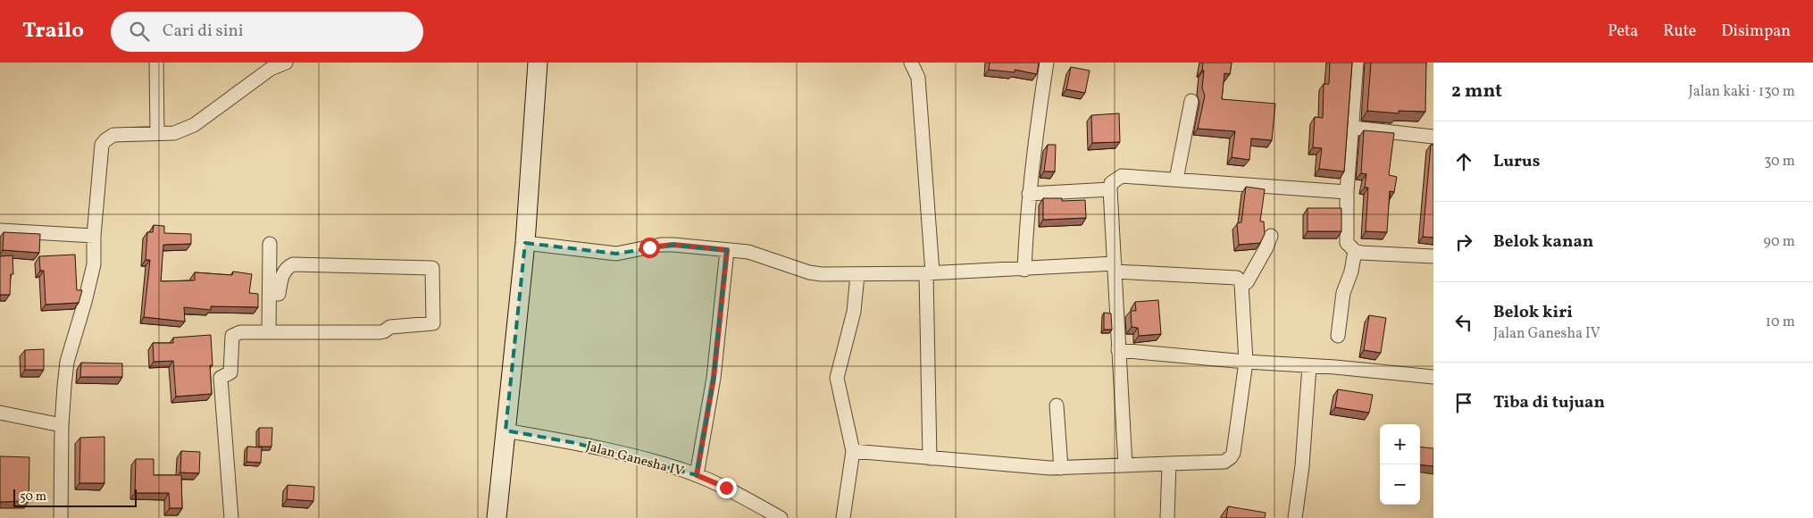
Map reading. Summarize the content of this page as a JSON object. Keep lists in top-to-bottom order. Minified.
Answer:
{"streets":{"street":["Jalan Ganesha IV"]},"scale_bar":"50 m","page":{"header":"Trailo","search":"Cari di sini","nav":["Peta","Rute","Disimpan"],"heading":["2 mnt","Jalan kaki · 130 m"],"list":[["Lurus","30 m"],["Belok kanan","90 m"],["Belok kiri","Jalan Ganesha IV","10 m"],"Tiba di tujuan"],"map_buttons":["+","−"],"scale":"50 m"}}
